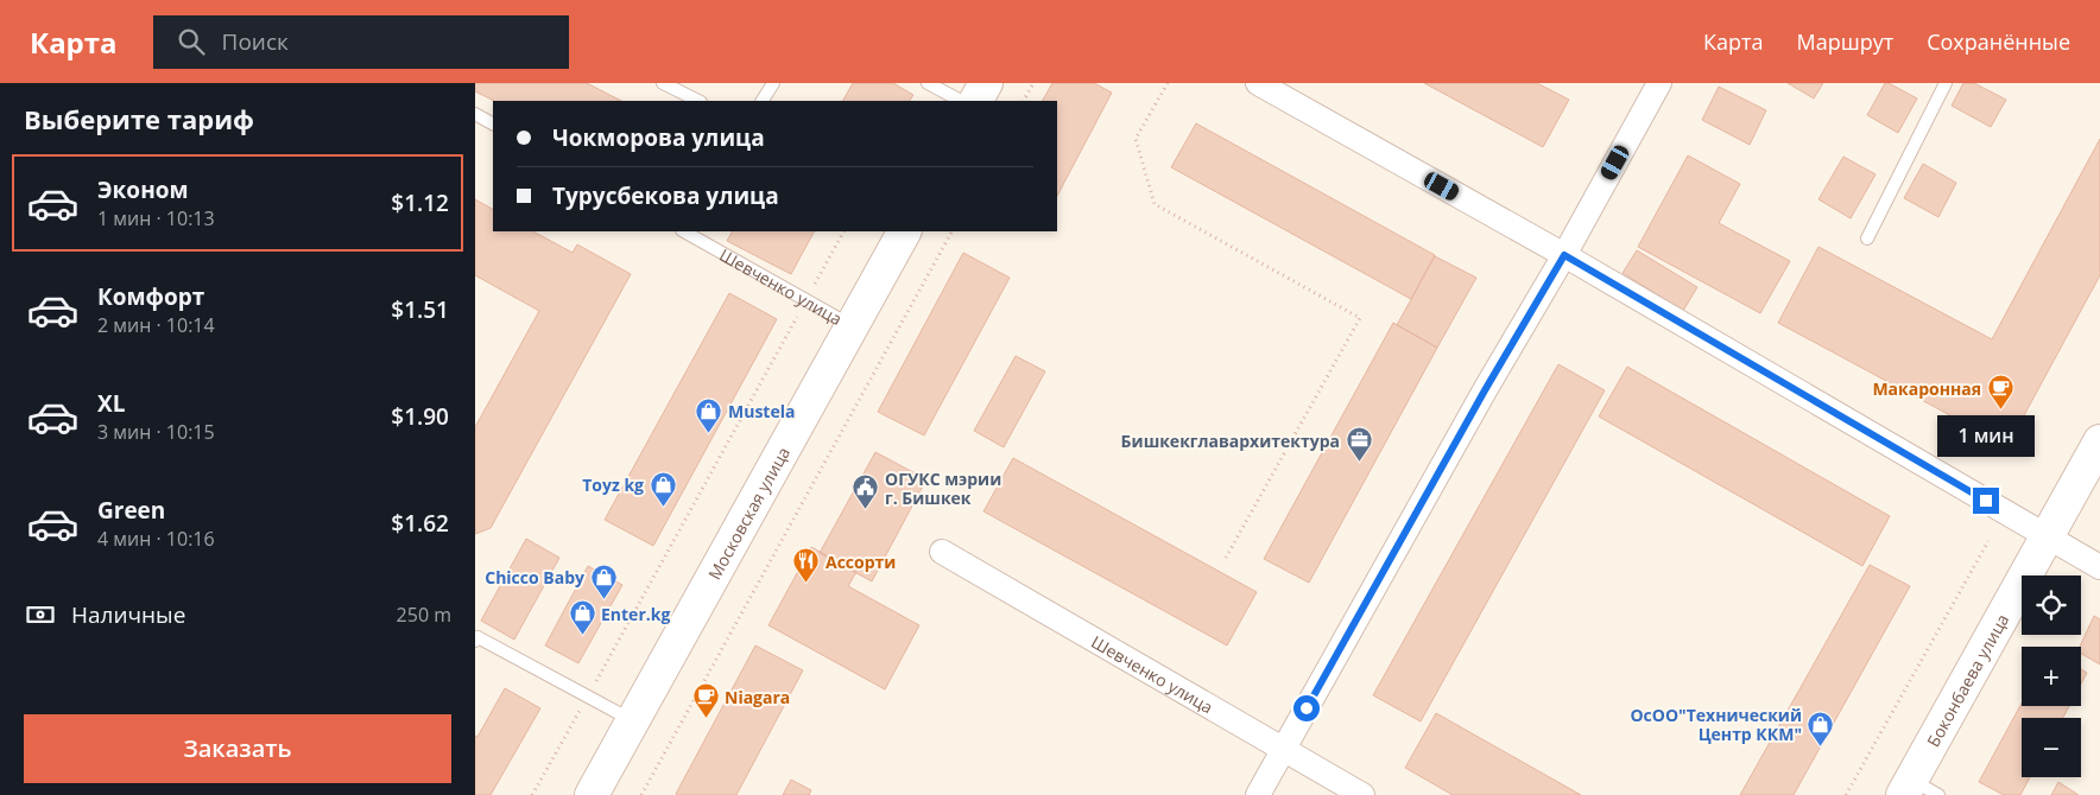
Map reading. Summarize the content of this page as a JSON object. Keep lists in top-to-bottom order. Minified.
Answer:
{"streets":{"main road":["Московская улица","Боконбаева улица"],"street":["Шевченко улица"]},"crossings":[["Шевченко улица","Московская улица"]],"places":{"cafe":["Макаронная","Niagara"],"shop":["Mustela","Toyz kg","Chicco Baby","Enter.kg","ОсОО\"Технический Центр ККМ\""],"office":["Бишкекглавархитектура"],"public building":["ОГУКС мэрии г. Бишкек"],"restaurant":["Ассорти"]},"page":{"header":"Карта","search":"Поиск","nav":["Карта","Маршрут","Сохранённые"],"heading":"Выберите тариф","banner":["Чокморова улица","Турусбекова улица"],"list":[{"name":"Эконом","note":"1 мин · 10:13","value":"$1.12"},{"name":"Комфорт","note":"2 мин · 10:14","value":"$1.51"},{"name":"XL","note":"3 мин · 10:15","value":"$1.90"},{"name":"Green","note":"4 мин · 10:16","value":"$1.62"}],"bubble":"1 мин","map_buttons":["+","−"],"pay":["Наличные","250 m"],"buttons":"Заказать"}}
